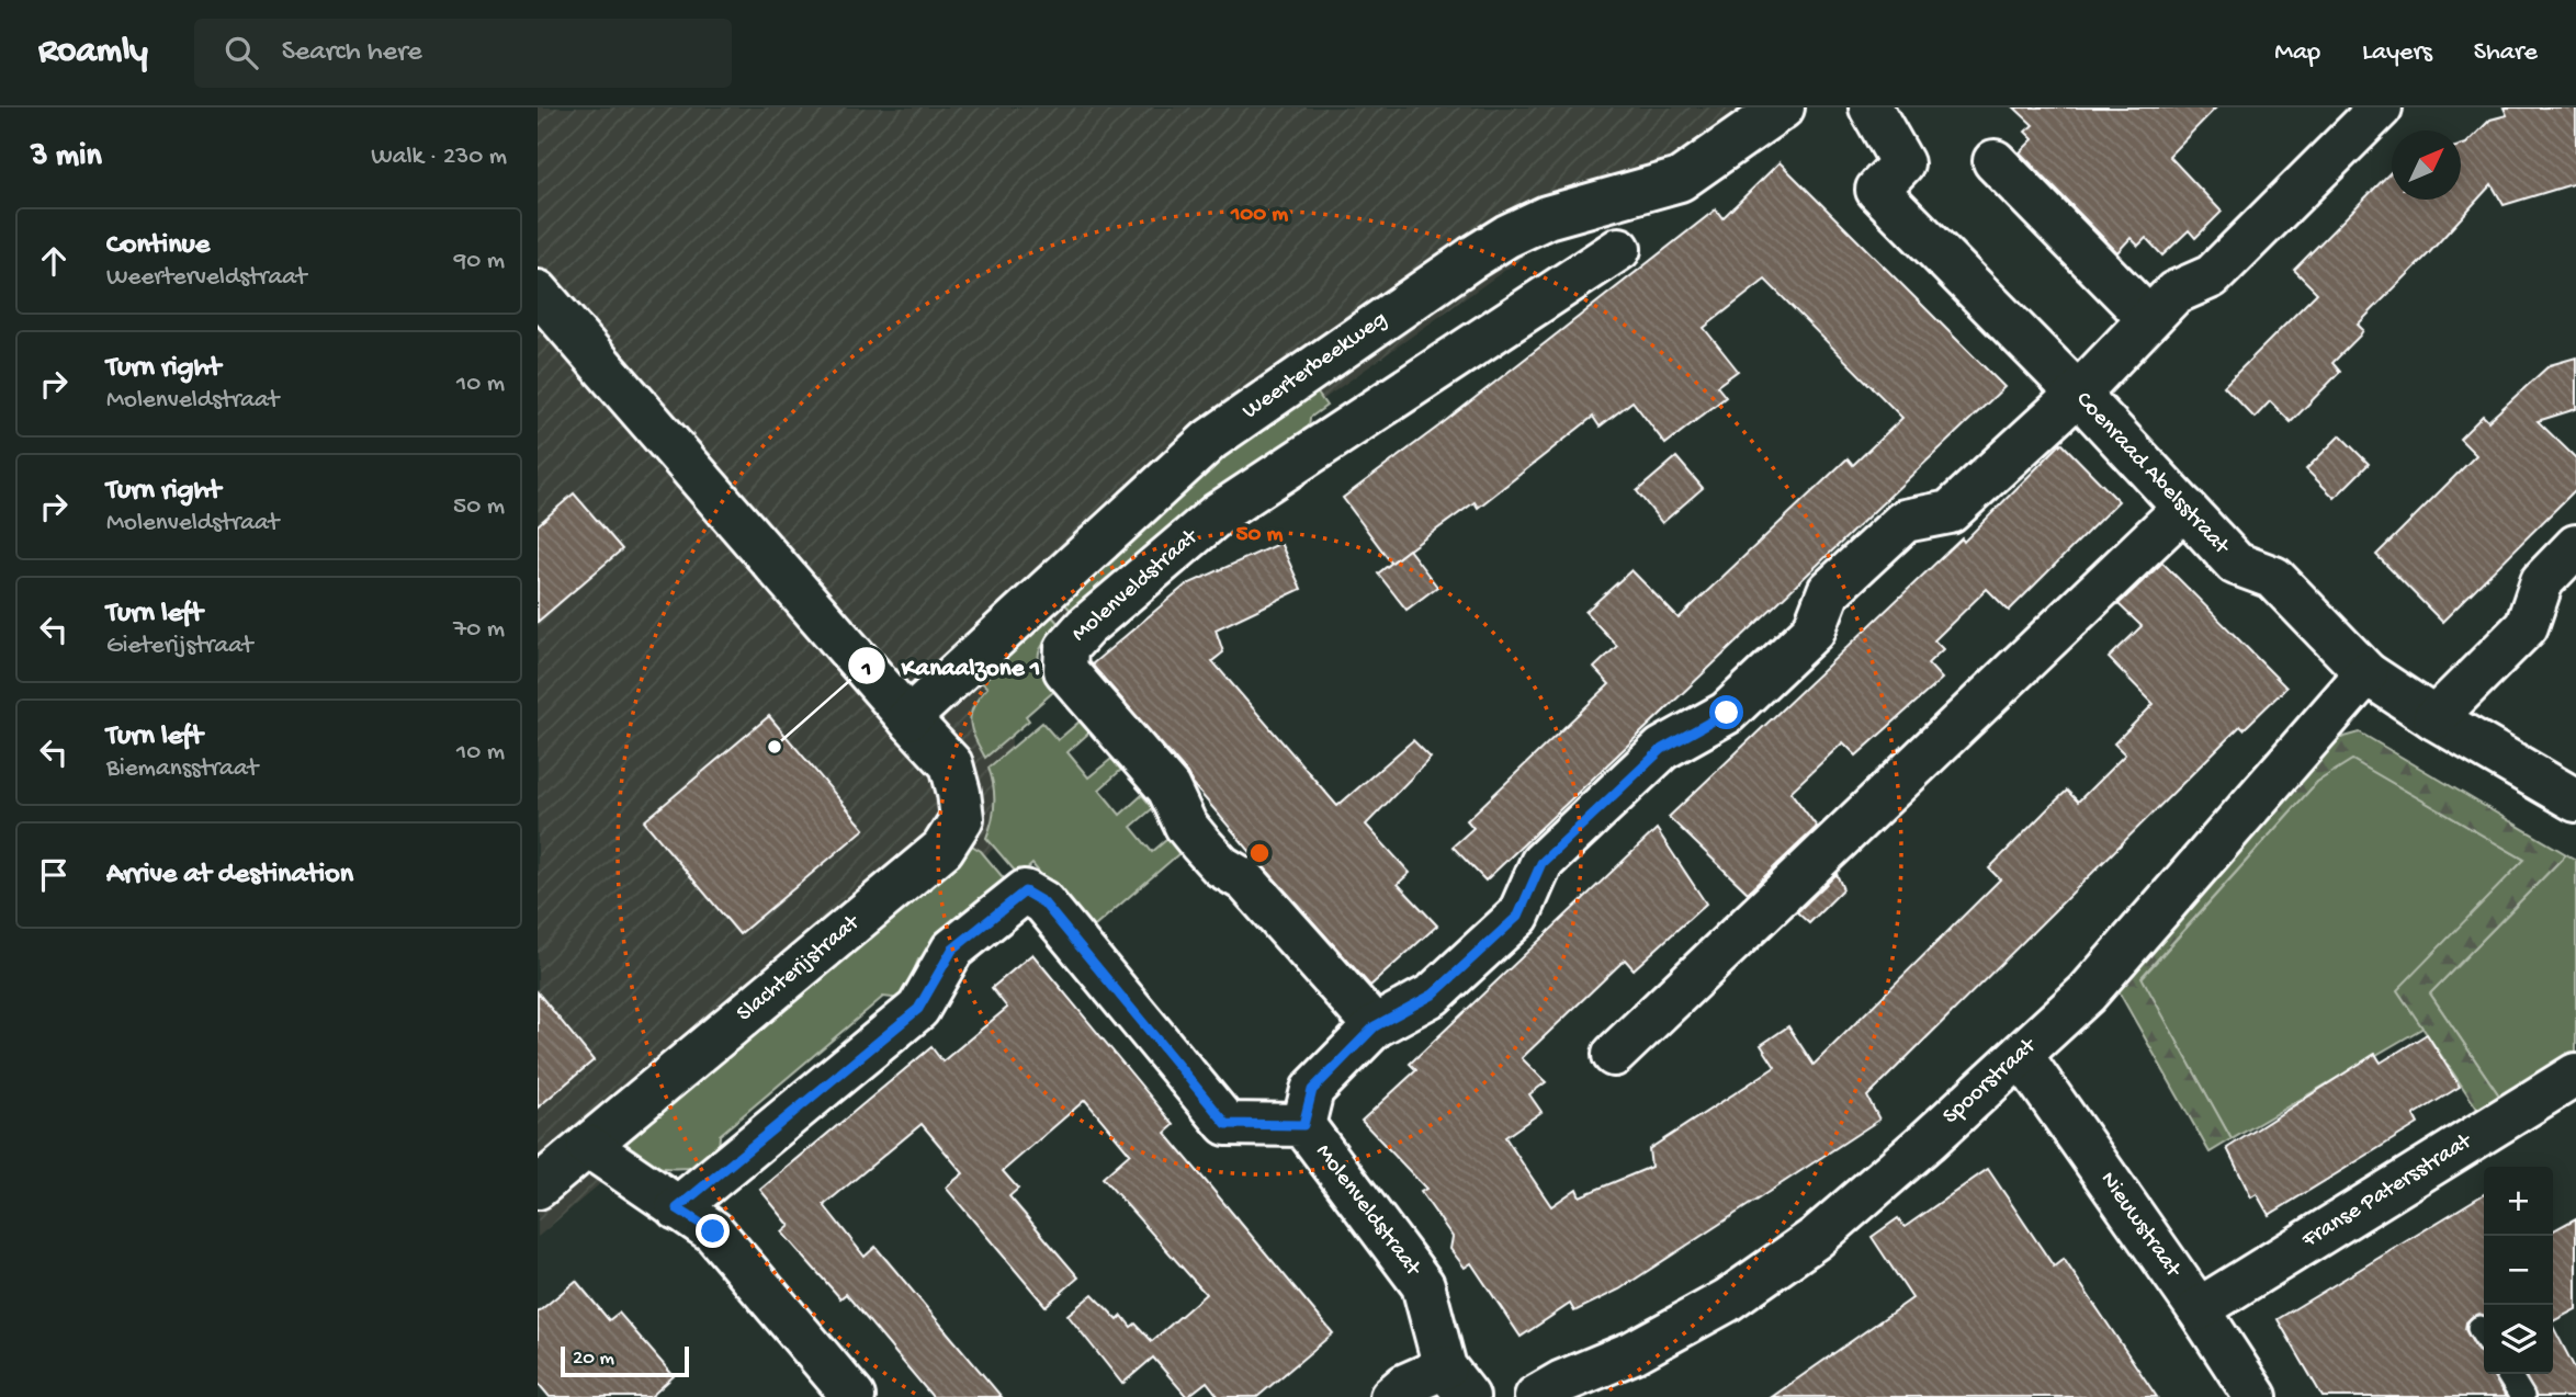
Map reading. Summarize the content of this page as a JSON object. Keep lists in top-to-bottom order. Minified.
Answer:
{"streets":{"street":["Weerterbeekweg","Coenraad Abelsstraat","Molenveldstraat","Slachterijstraat","Spoorstraat","Franse Patersstraat","Nieuwstraat"]},"crossings":[["Weerterbeekweg","Slachterijstraat"],["Coenraad Abelsstraat","Spoorstraat"],["Spoorstraat","Nieuwstraat"],["Franse Patersstraat","Nieuwstraat"]],"places":["Kanaalzone 1"],"scale_bar":"20 m","north":"top right","page":{"header":"Roamly","search":"Search here","nav":["Map","Layers","Share"],"heading":["3 min","Walk · 230 m"],"list":[["Continue","Weerterveldstraat","90 m"],["Turn right","Molenveldstraat","10 m"],["Turn right","Molenveldstraat","50 m"],["Turn left","Gieterijstraat","70 m"],["Turn left","Biemansstraat","10 m"],"Arrive at destination"],"map_buttons":["+","−"],"scale":"20 m"},"rings":["100 m","50 m"]}
